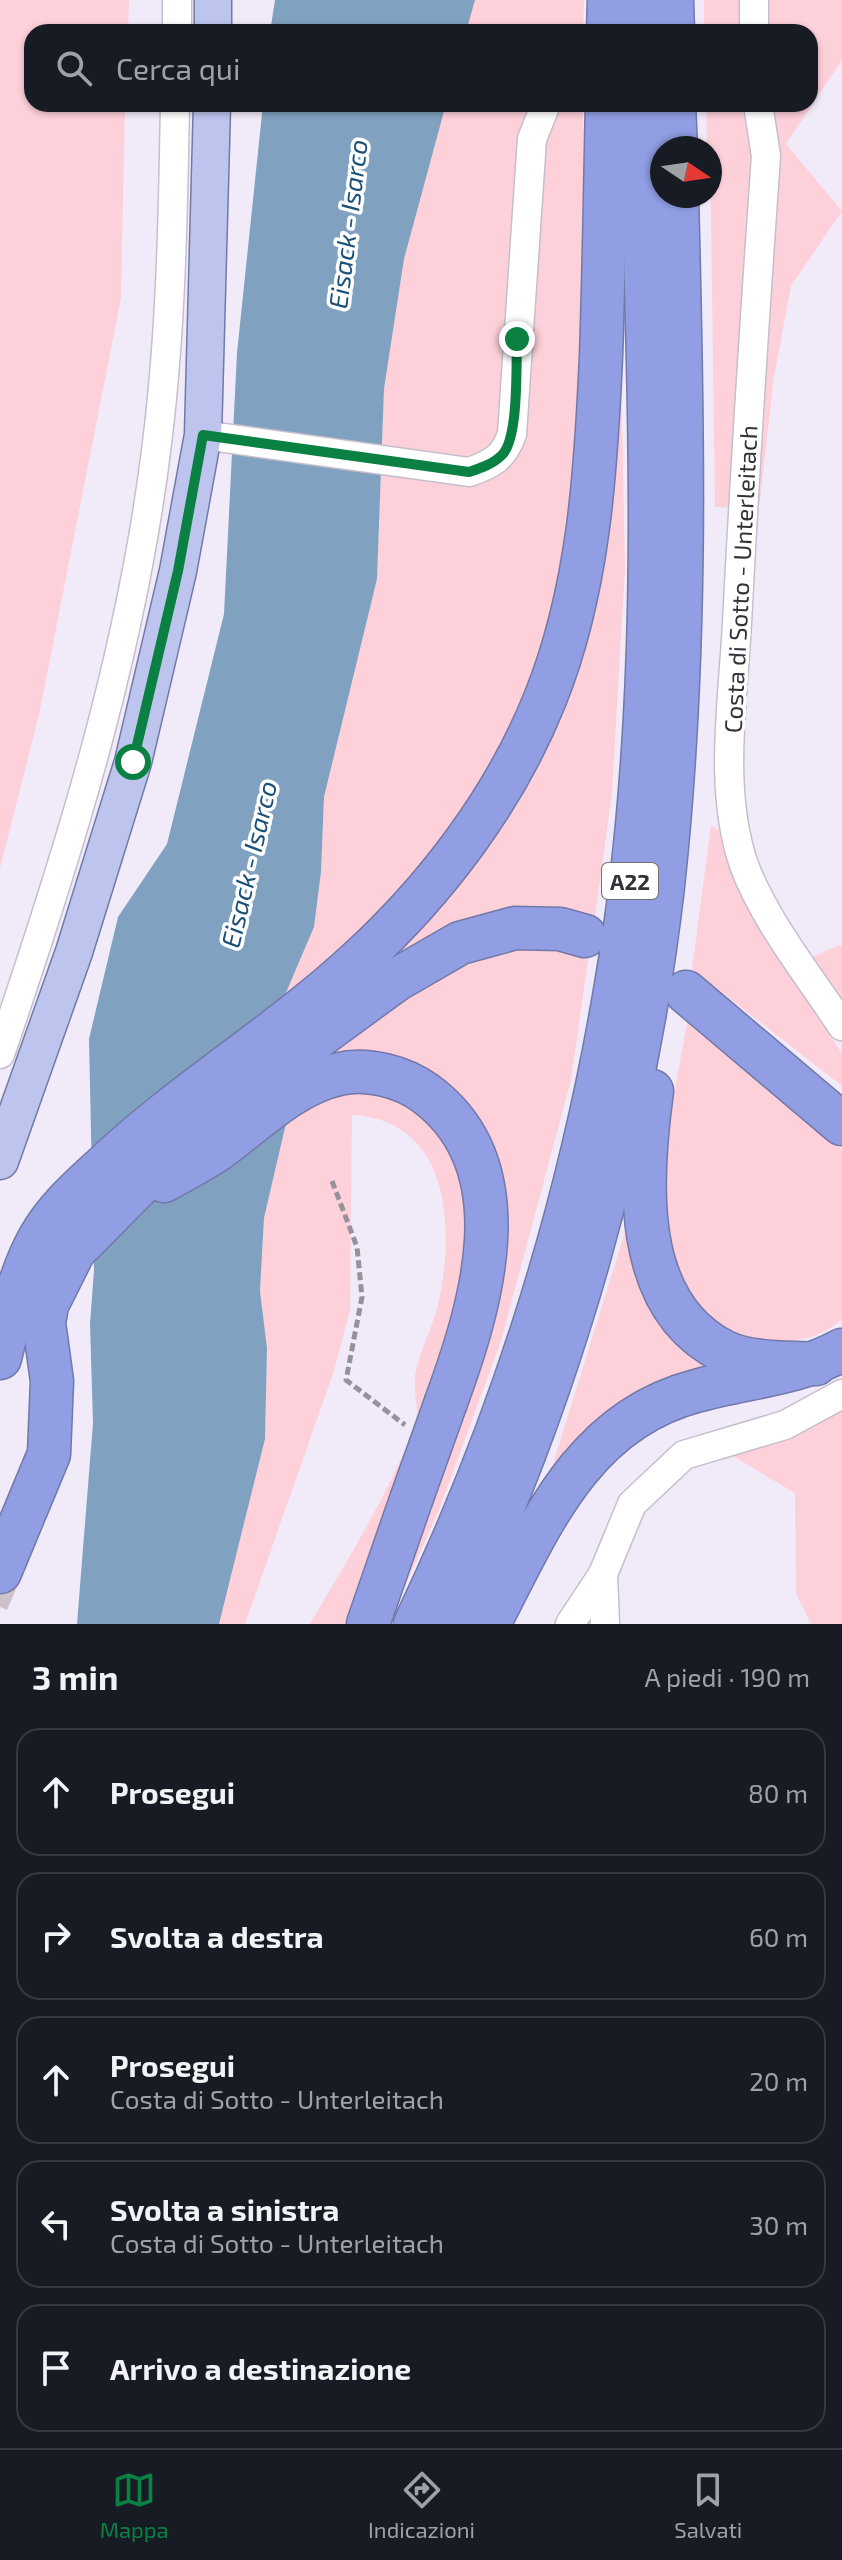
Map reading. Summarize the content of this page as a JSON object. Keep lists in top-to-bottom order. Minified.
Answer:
{"streets":{"highway":["A22"],"street":["Costa di Sotto - Unterleitach"]},"water":["Eisack - Isarco"],"north":"right","page":{"search":"Cerca qui","heading":["3 min","A piedi · 190 m"],"list":[["Prosegui","80 m"],["Svolta a destra","60 m"],["Prosegui","Costa di Sotto - Unterleitach","20 m"],["Svolta a sinistra","Costa di Sotto - Unterleitach","30 m"],"Arrivo a destinazione"],"nav":["Mappa","Indicazioni","Salvati"]}}
